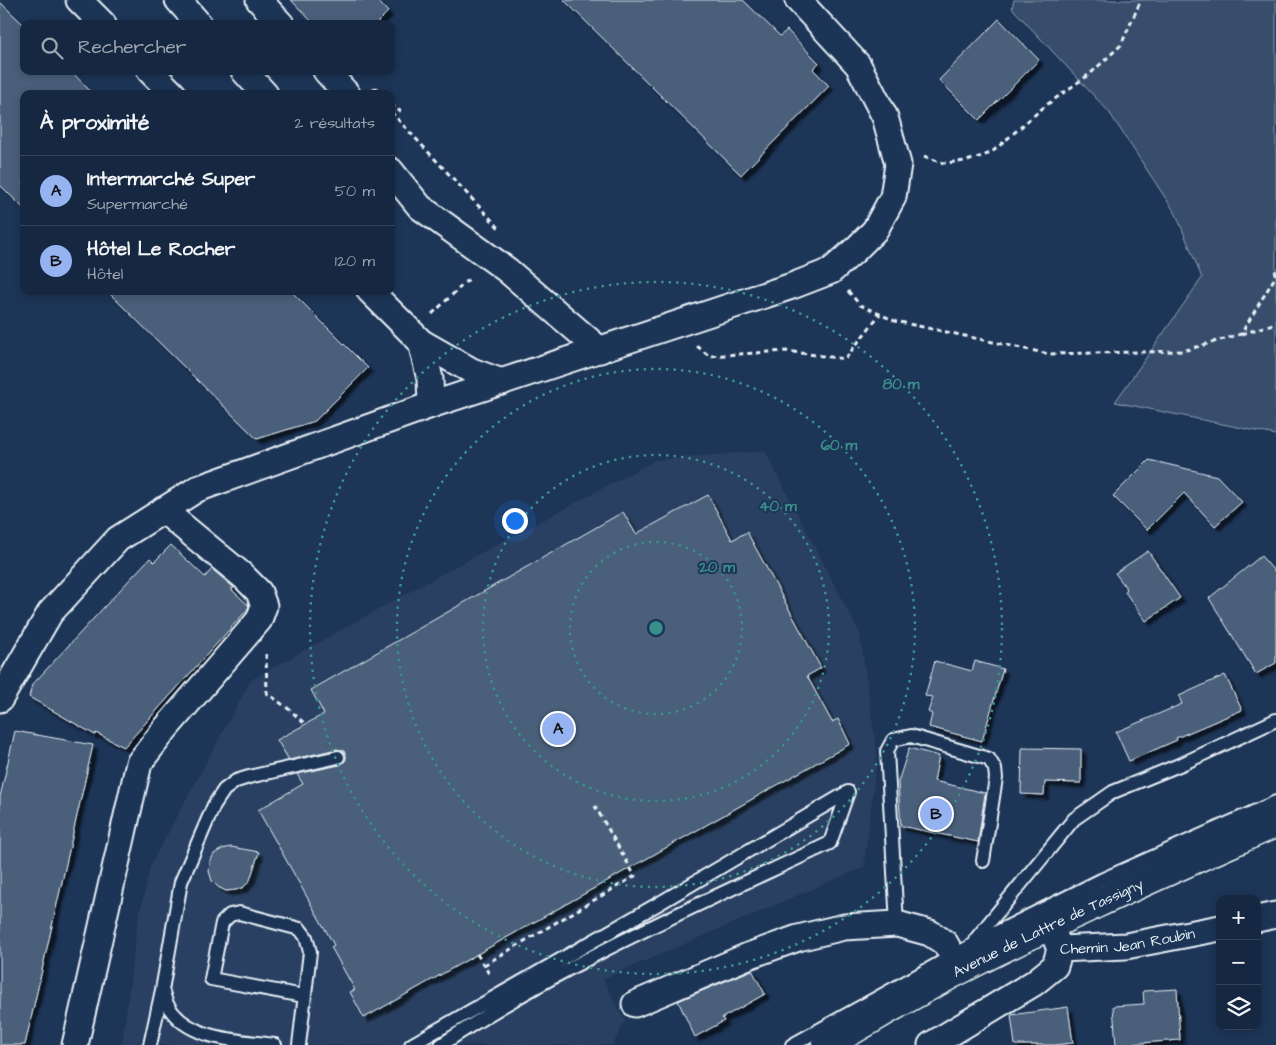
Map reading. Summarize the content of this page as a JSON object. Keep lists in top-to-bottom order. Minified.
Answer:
{"streets":{"main road":["Avenue de Lattre de Tassigny"],"street":["Chemin Jean Roubin"]},"crossings":[["Avenue de Lattre de Tassigny","Chemin Jean Roubin"]],"page":{"search":"Rechercher","heading":["À proximité","2 résultats"],"list":[{"mark":"A","name":"Intermarché Super","note":"Supermarché","value":"50 m"},{"mark":"B","name":"Hôtel Le Rocher","note":"Hôtel","value":"120 m"}],"pins":["A","B"],"map_buttons":["+","−"]},"rings":["80 m","60 m","40 m","20 m"]}
